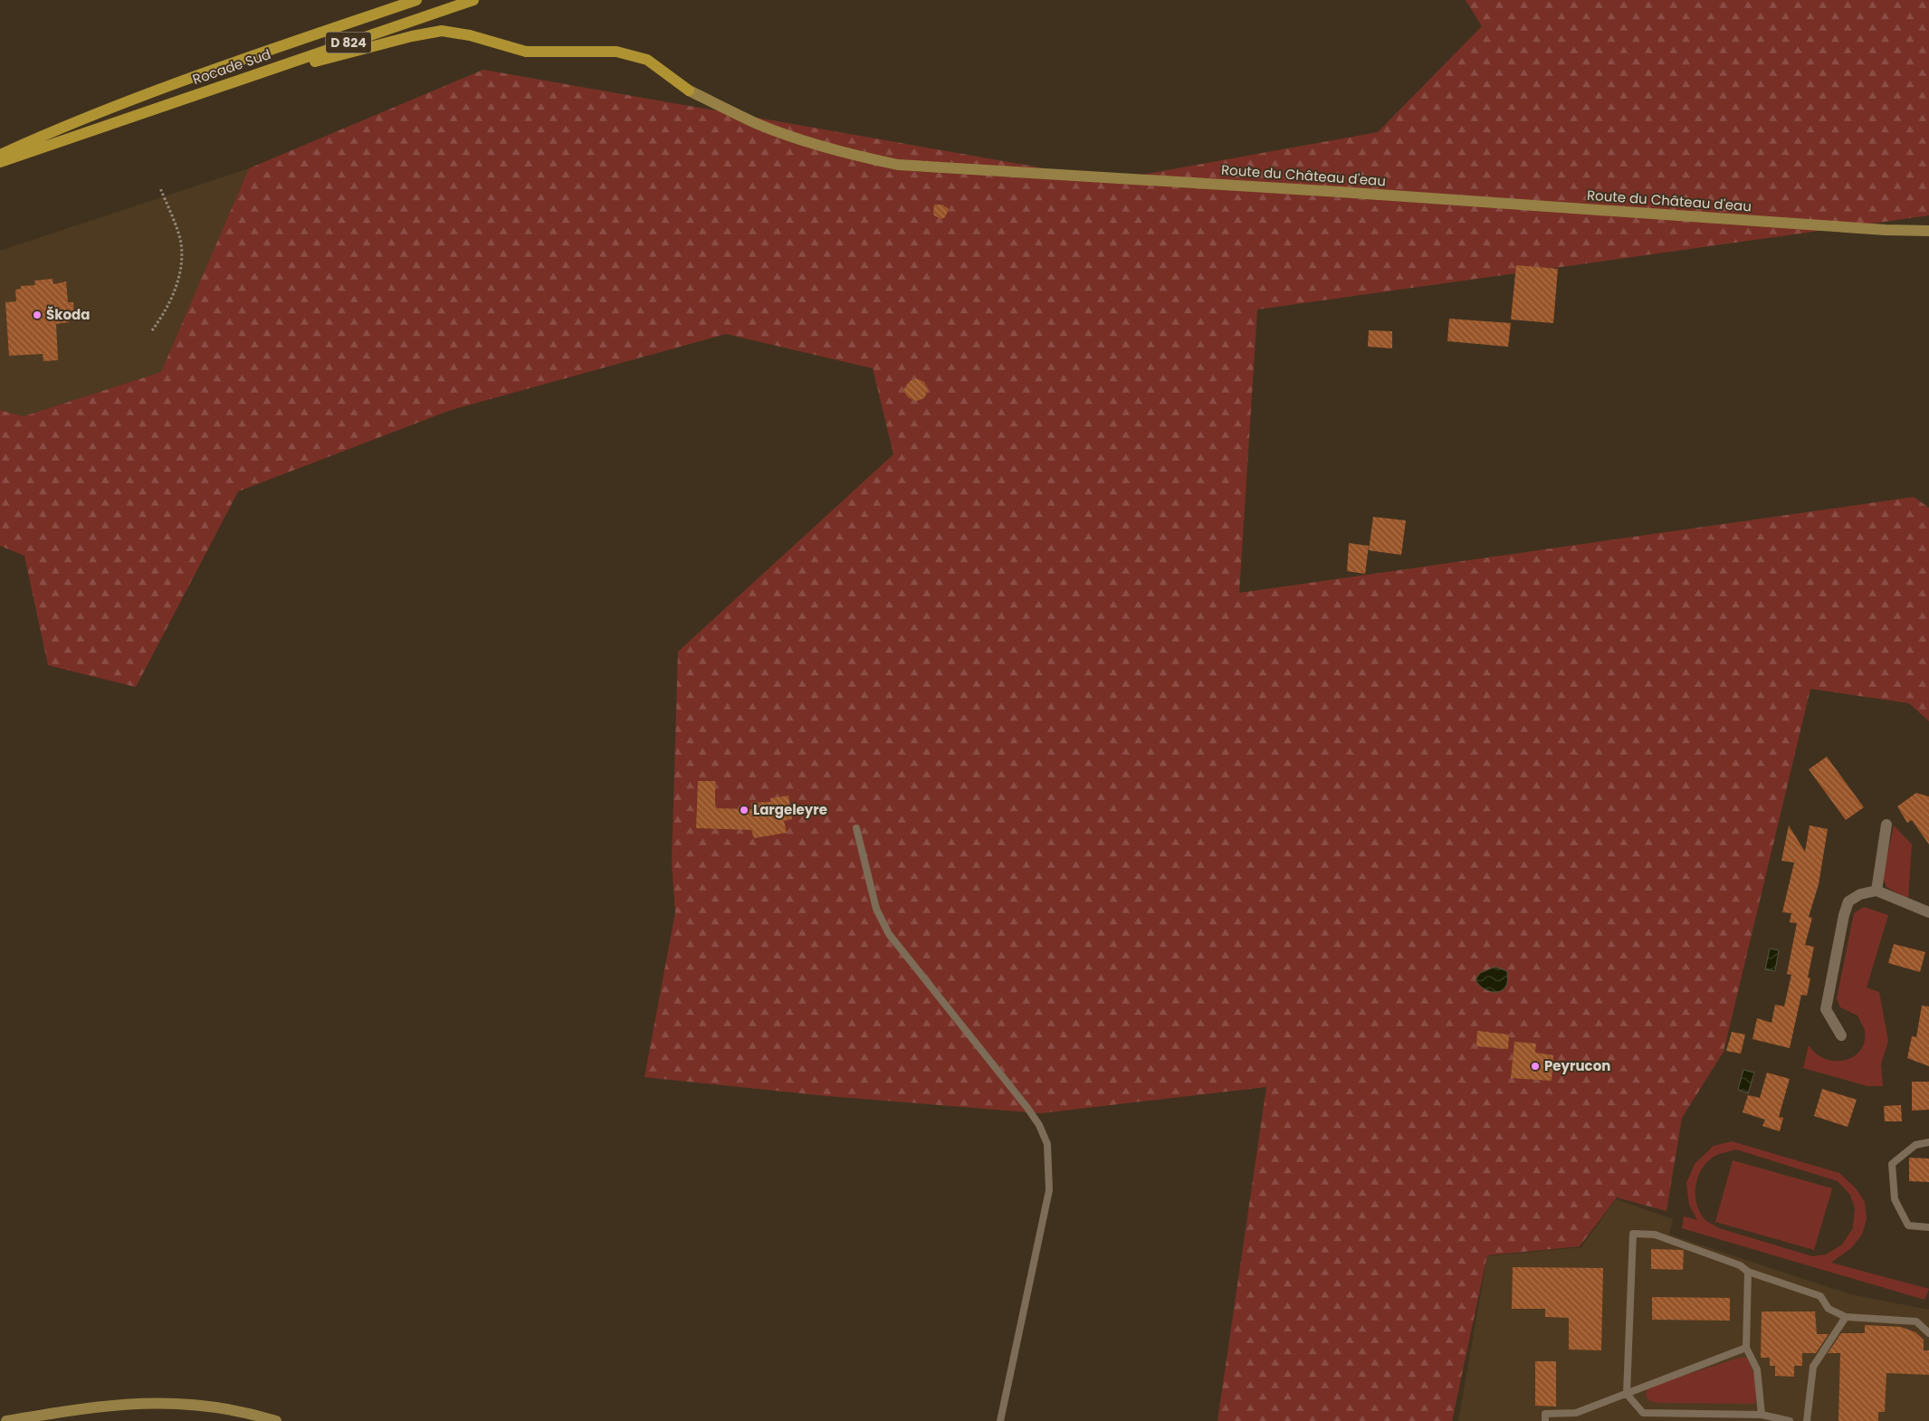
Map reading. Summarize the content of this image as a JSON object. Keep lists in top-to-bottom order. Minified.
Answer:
{"streets":{"main road":["D 824","Rocade Sud","Route du Château d'eau"]},"crossings":[["Rocade Sud","Route du Château d'eau"]],"places":["Škoda","Largeleyre","Peyrucon"]}
